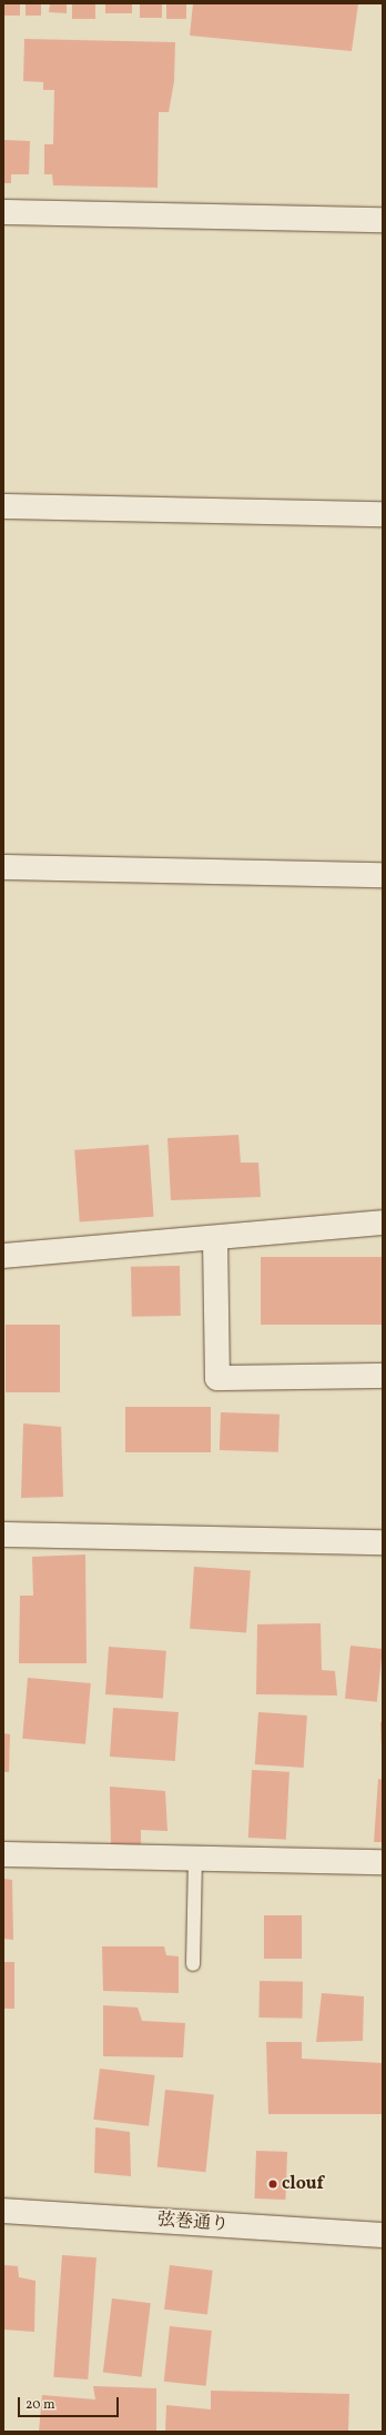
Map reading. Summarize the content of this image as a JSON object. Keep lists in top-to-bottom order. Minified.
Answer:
{"streets":{"street":["弦巻通り"]},"places":["clouf"],"scale_bar":"20 m"}
